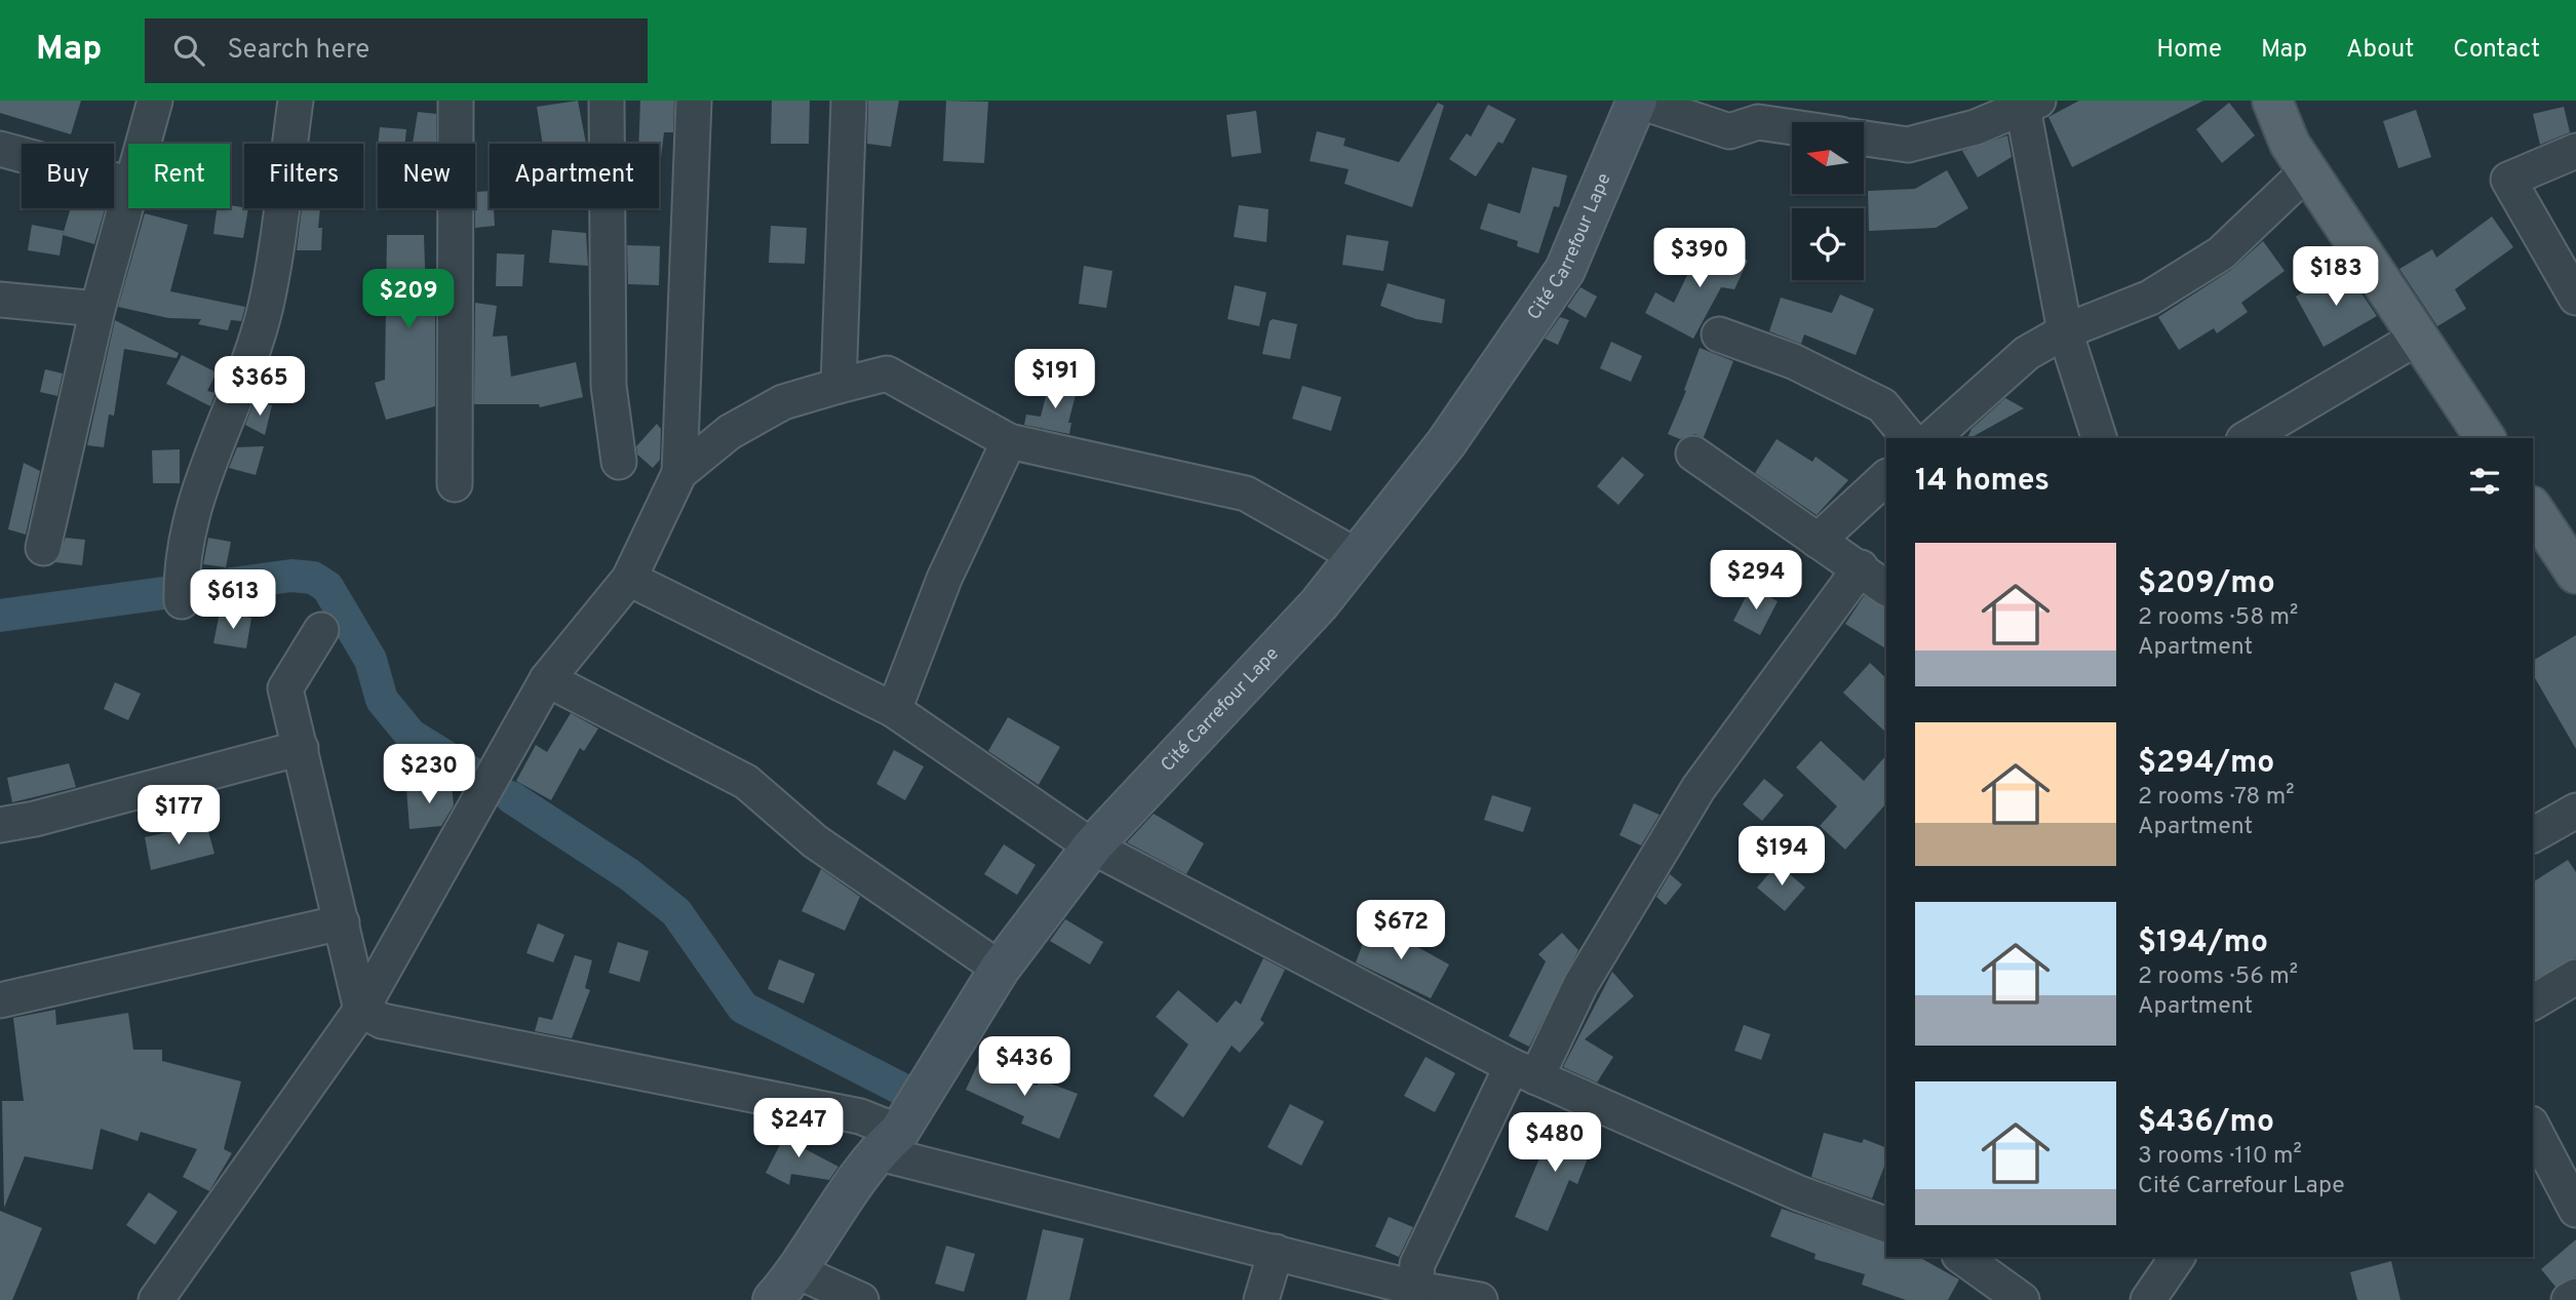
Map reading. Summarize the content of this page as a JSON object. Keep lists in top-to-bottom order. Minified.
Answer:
{"streets":{"street":["Cité Carrefour Lape"]},"north":"left","page":{"header":"Map","search":"Search here","nav":["Home","Map","About","Contact"],"chip":["Buy","Rent","Filters","New","Apartment"],"price":["$390","$183","$209","$191","$365","$294","$613","$230","$177","$194","$672","$436","$247","$480"],"heading":"14 homes","list":[{"name":"$209/mo","note":"2 rooms · 58 m² · Apartment"},{"name":"$294/mo","note":"2 rooms · 78 m² · Apartment"},{"name":"$194/mo","note":"2 rooms · 56 m² · Apartment"},{"name":"$436/mo","note":"3 rooms · 110 m² · Cité Carrefour Lape"}]}}
